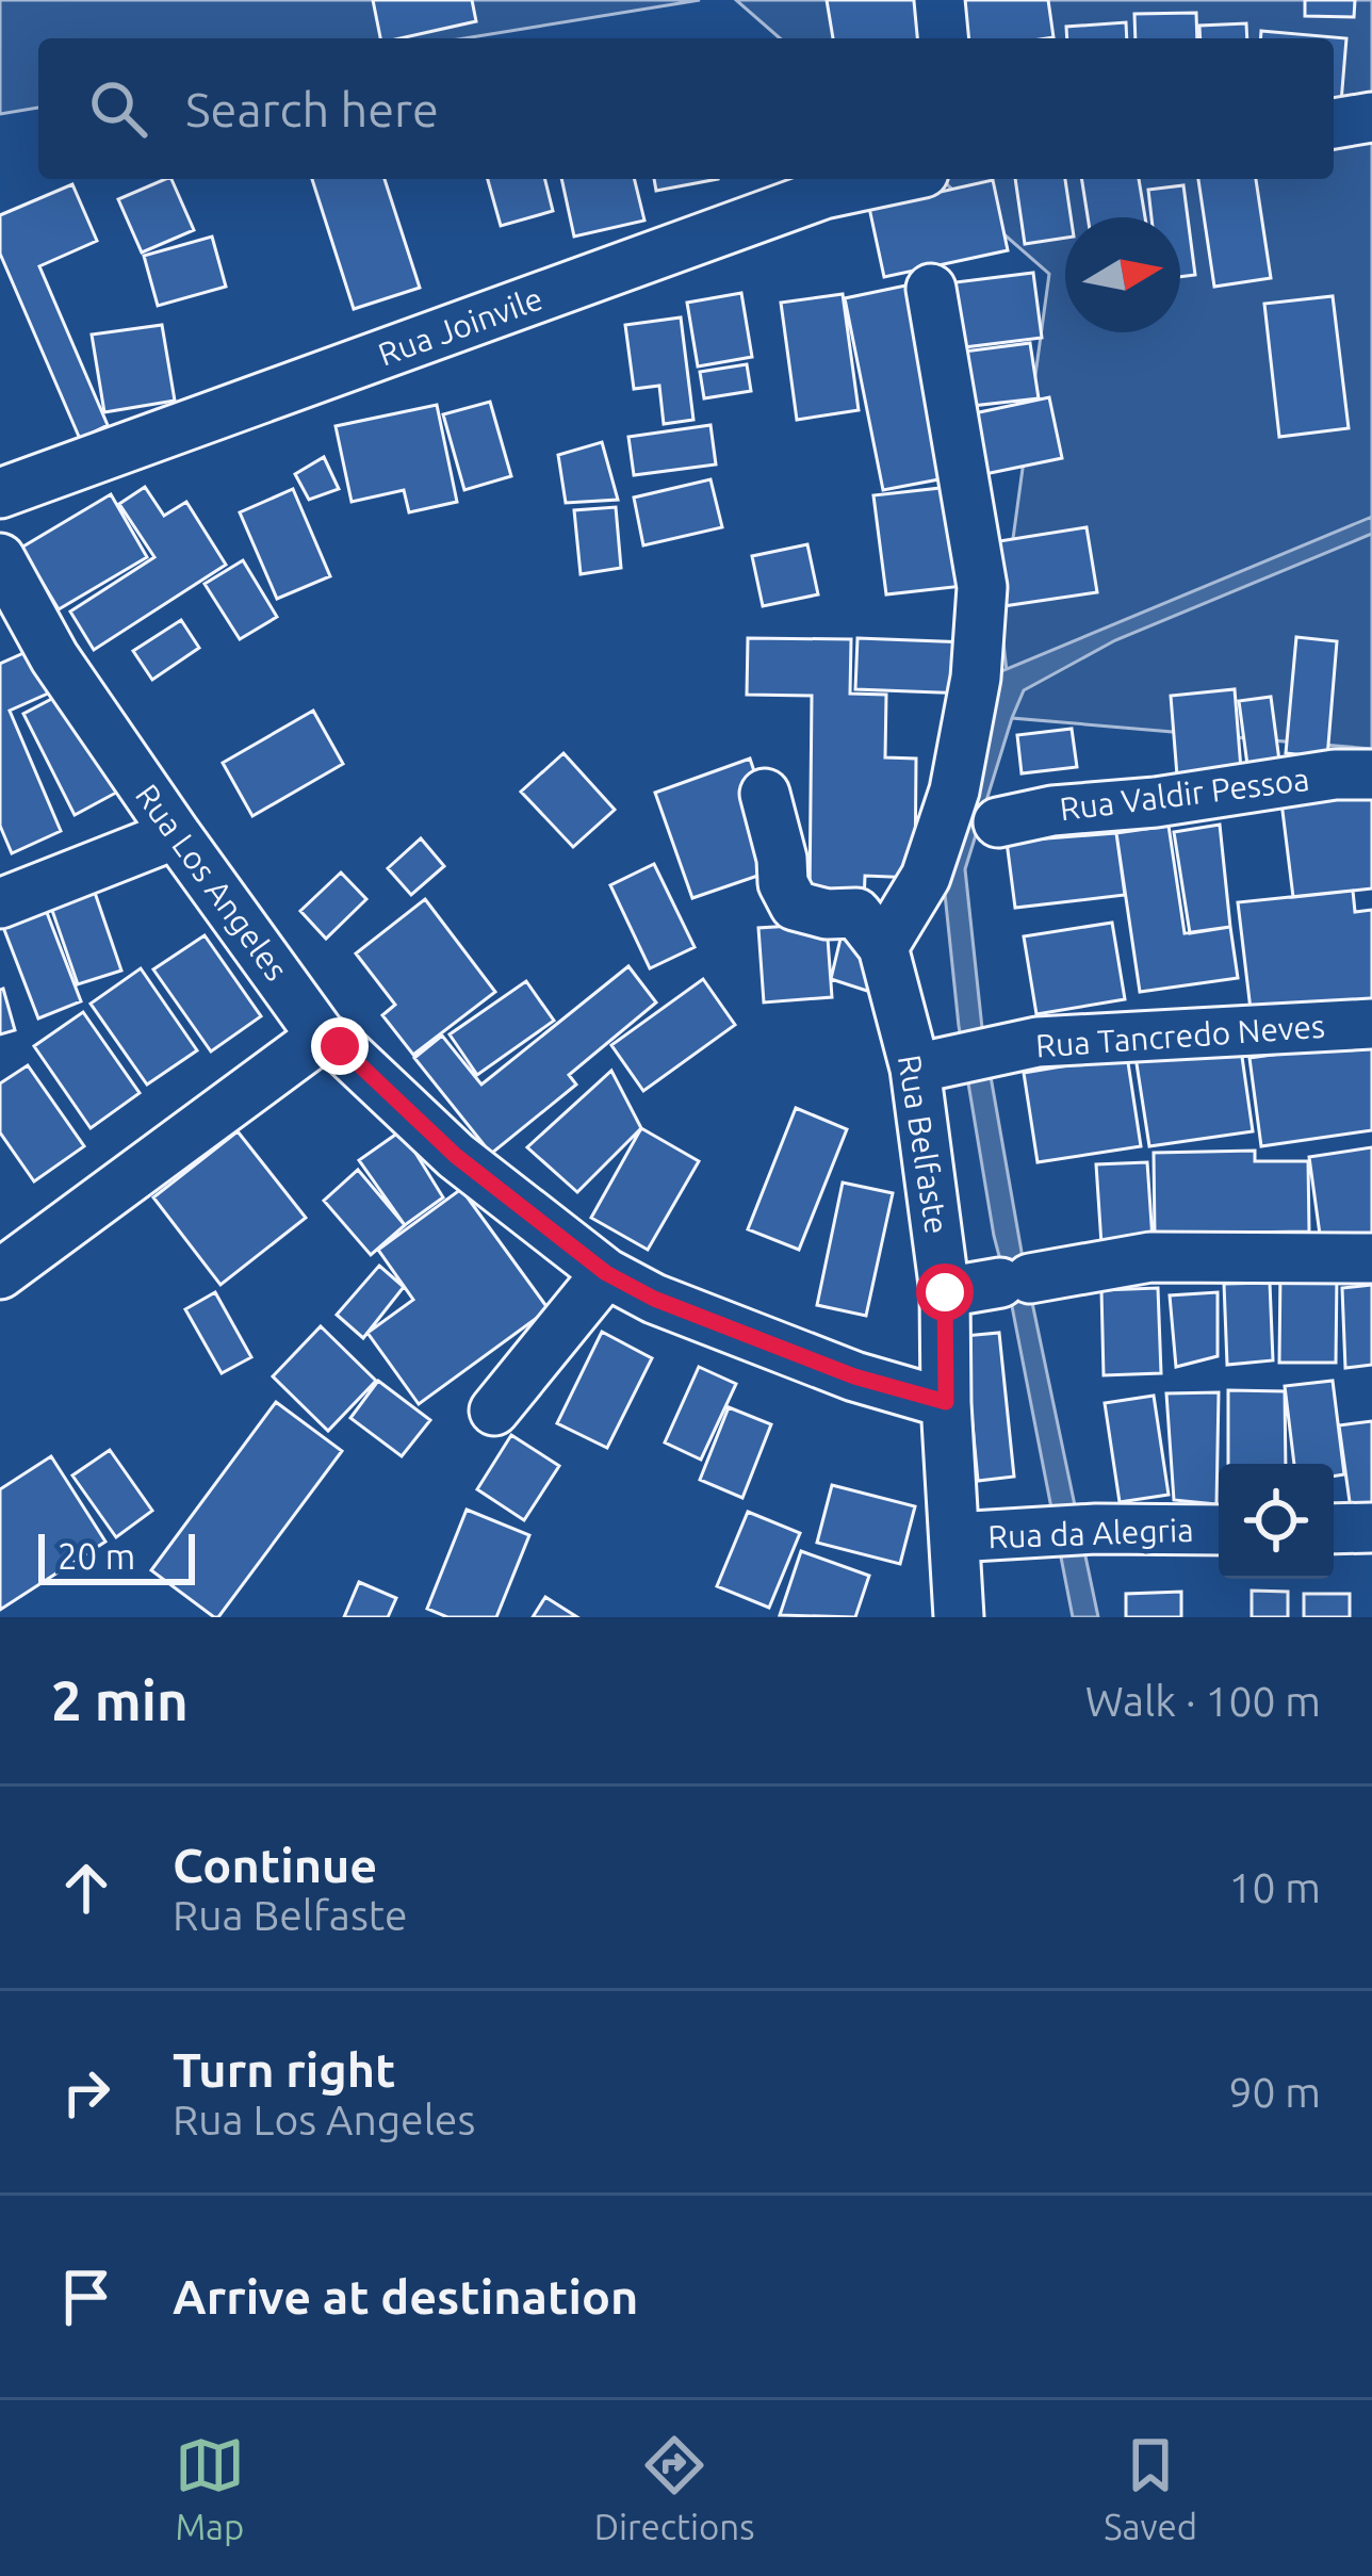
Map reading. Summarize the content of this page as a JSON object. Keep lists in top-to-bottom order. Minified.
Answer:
{"streets":{"street":["Rua Joinvile","Rua Valdir Pessoa","Rua Los Angeles","Rua Tancredo Neves","Rua Belfaste","Rua da Alegria"]},"crossings":[["Rua Los Angeles","Rua Belfaste"],["Rua Tancredo Neves","Rua Belfaste"],["Rua Belfaste","Rua da Alegria"]],"scale_bar":"20 m","north":"right","page":{"search":"Search here","scale":"20 m","heading":["2 min","Walk · 100 m"],"list":[["Continue","Rua Belfaste","10 m"],["Turn right","Rua Los Angeles","90 m"],"Arrive at destination"],"nav":["Map","Directions","Saved"]}}
